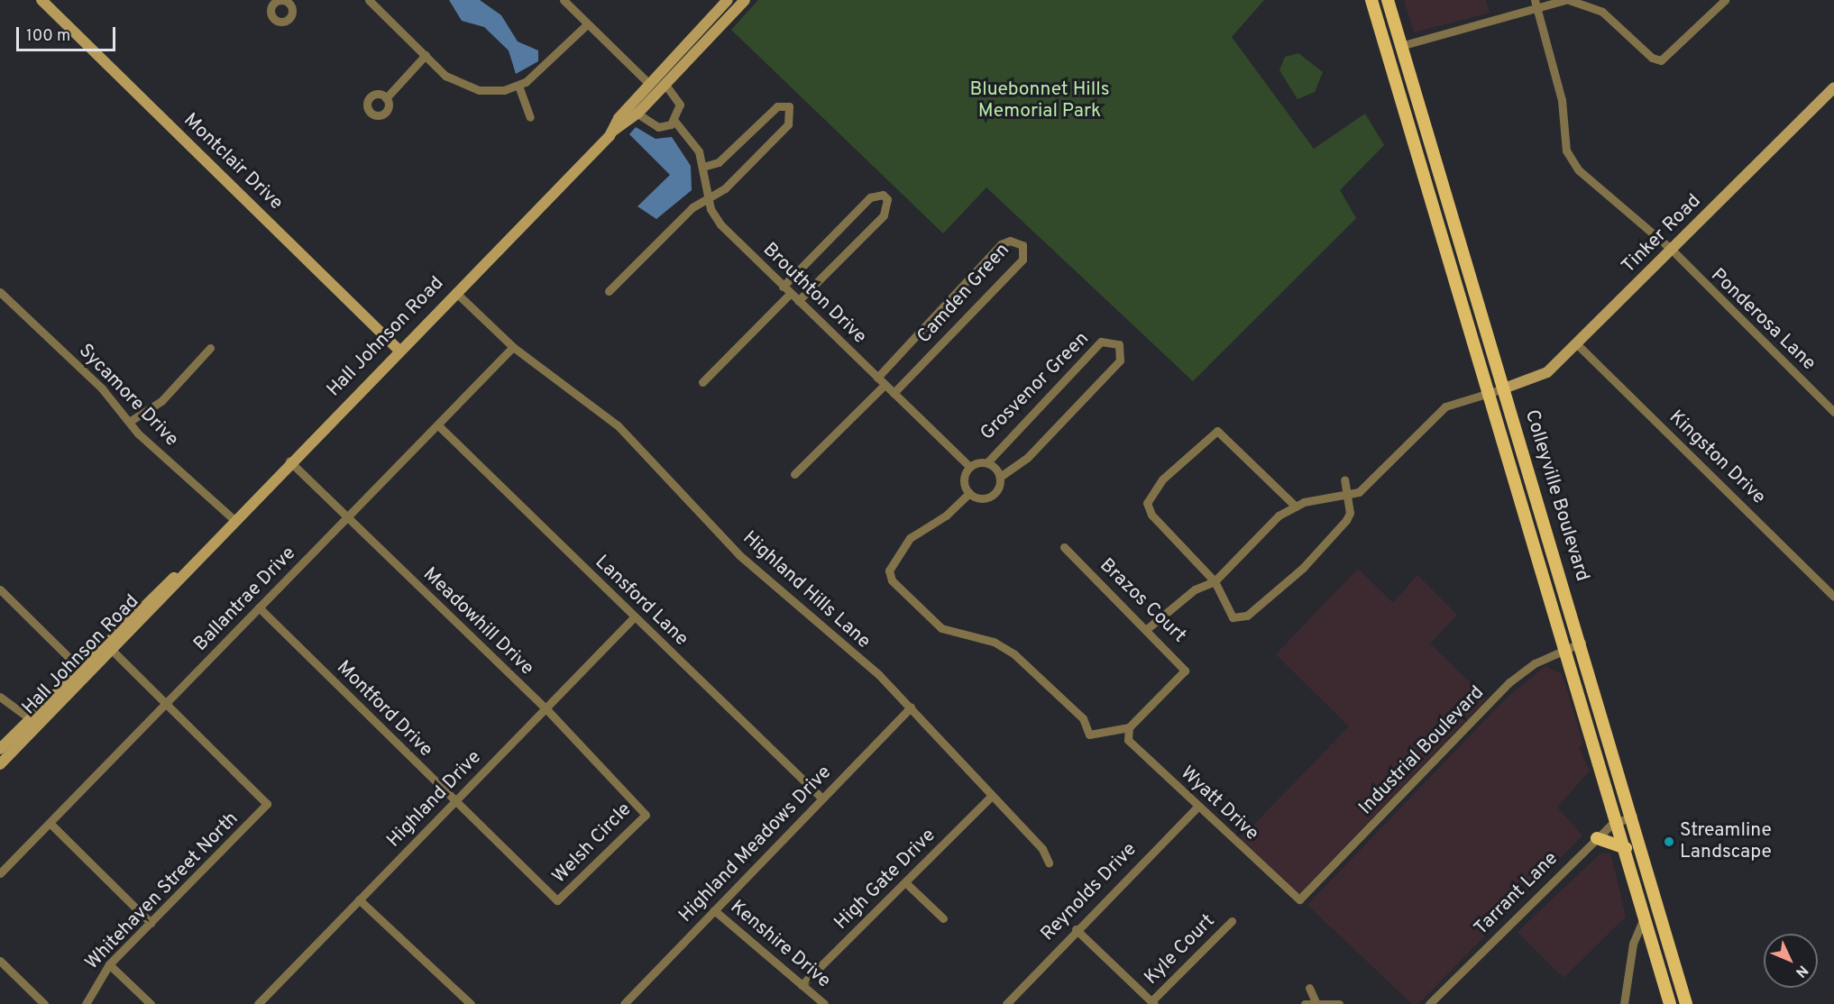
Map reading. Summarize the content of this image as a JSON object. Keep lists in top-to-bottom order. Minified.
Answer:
{"streets":{"main road":["Montclair Drive","Tinker Road","Hall Johnson Road","Colleyville Boulevard"],"street":["Brouthton Drive","Camden Green","Ponderosa Lane","Grosvenor Green","Sycamore Drive","Kingston Drive","Highland Hills Lane","Ballantrae Drive","Lansford Lane","Brazos Court","Meadowhill Drive","Montford Drive","Industrial Boulevard","Highland Drive","Wyatt Drive","Welsh Circle","Highland Meadows Drive","High Gate Drive","Whitehaven Street North","Reynolds Drive","Tarrant Lane","Kenshire Drive","Kyle Court"]},"crossings":[["Montclair Drive","Hall Johnson Road"],["Tinker Road","Ponderosa Lane"],["Tinker Road","Kingston Drive"],["Tinker Road","Colleyville Boulevard"],["Brouthton Drive","Camden Green"],["Brouthton Drive","Grosvenor Green"],["Hall Johnson Road","Sycamore Drive"],["Hall Johnson Road","Highland Hills Lane"],["Hall Johnson Road","Meadowhill Drive"],["Colleyville Boulevard","Industrial Boulevard"],["Colleyville Boulevard","Tarrant Lane"],["Highland Hills Lane","Ballantrae Drive"],["Highland Hills Lane","Highland Meadows Drive"],["Highland Hills Lane","High Gate Drive"],["Ballantrae Drive","Lansford Lane"],["Ballantrae Drive","Meadowhill Drive"],["Ballantrae Drive","Montford Drive"],["Ballantrae Drive","Whitehaven Street North"],["Lansford Lane","Highland Drive"],["Lansford Lane","Highland Meadows Drive"],["Brazos Court","Wyatt Drive"],["Meadowhill Drive","Highland Drive"],["Meadowhill Drive","Welsh Circle"],["Montford Drive","Highland Drive"],["Montford Drive","Welsh Circle"],["Industrial Boulevard","Wyatt Drive"],["Wyatt Drive","Reynolds Drive"],["Highland Meadows Drive","Kenshire Drive"],["High Gate Drive","Kenshire Drive"]],"parks":["Bluebonnet Hills Memorial Park"],"places":["Streamline Landscape"],"scale_bar":"100 m","north":"bottom right"}
